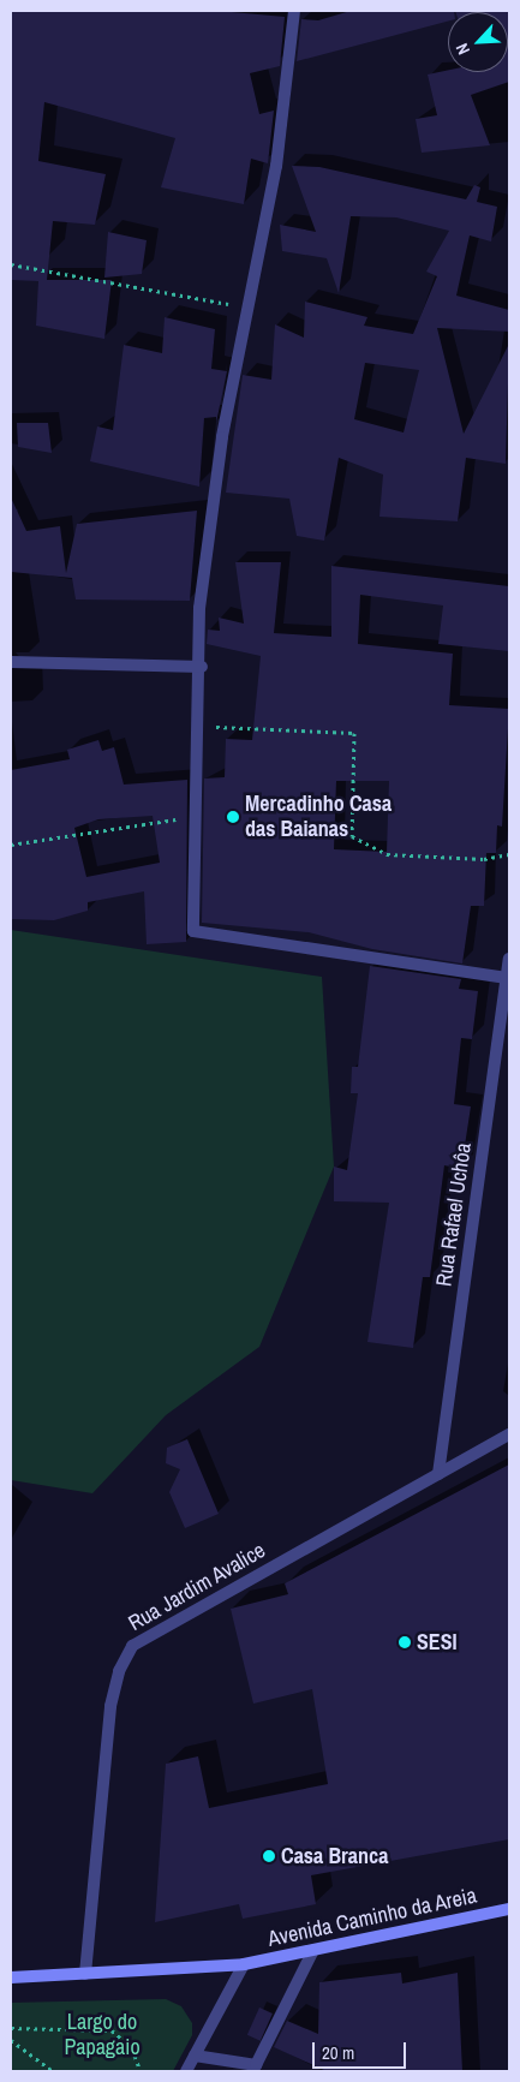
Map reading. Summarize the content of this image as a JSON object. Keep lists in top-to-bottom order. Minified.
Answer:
{"streets":{"main road":["Avenida Caminho da Areia"],"street":["Rua Rafael Uchôa","Rua Jardim Avalice"]},"crossings":[["Rua Rafael Uchôa","Rua Jardim Avalice"],["Rua Jardim Avalice","Avenida Caminho da Areia"]],"parks":["Largo do Papagaio"],"places":["Mercadinho Casa das Baianas","SESI","Casa Branca"],"scale_bar":"20 m","north":"bottom left"}
